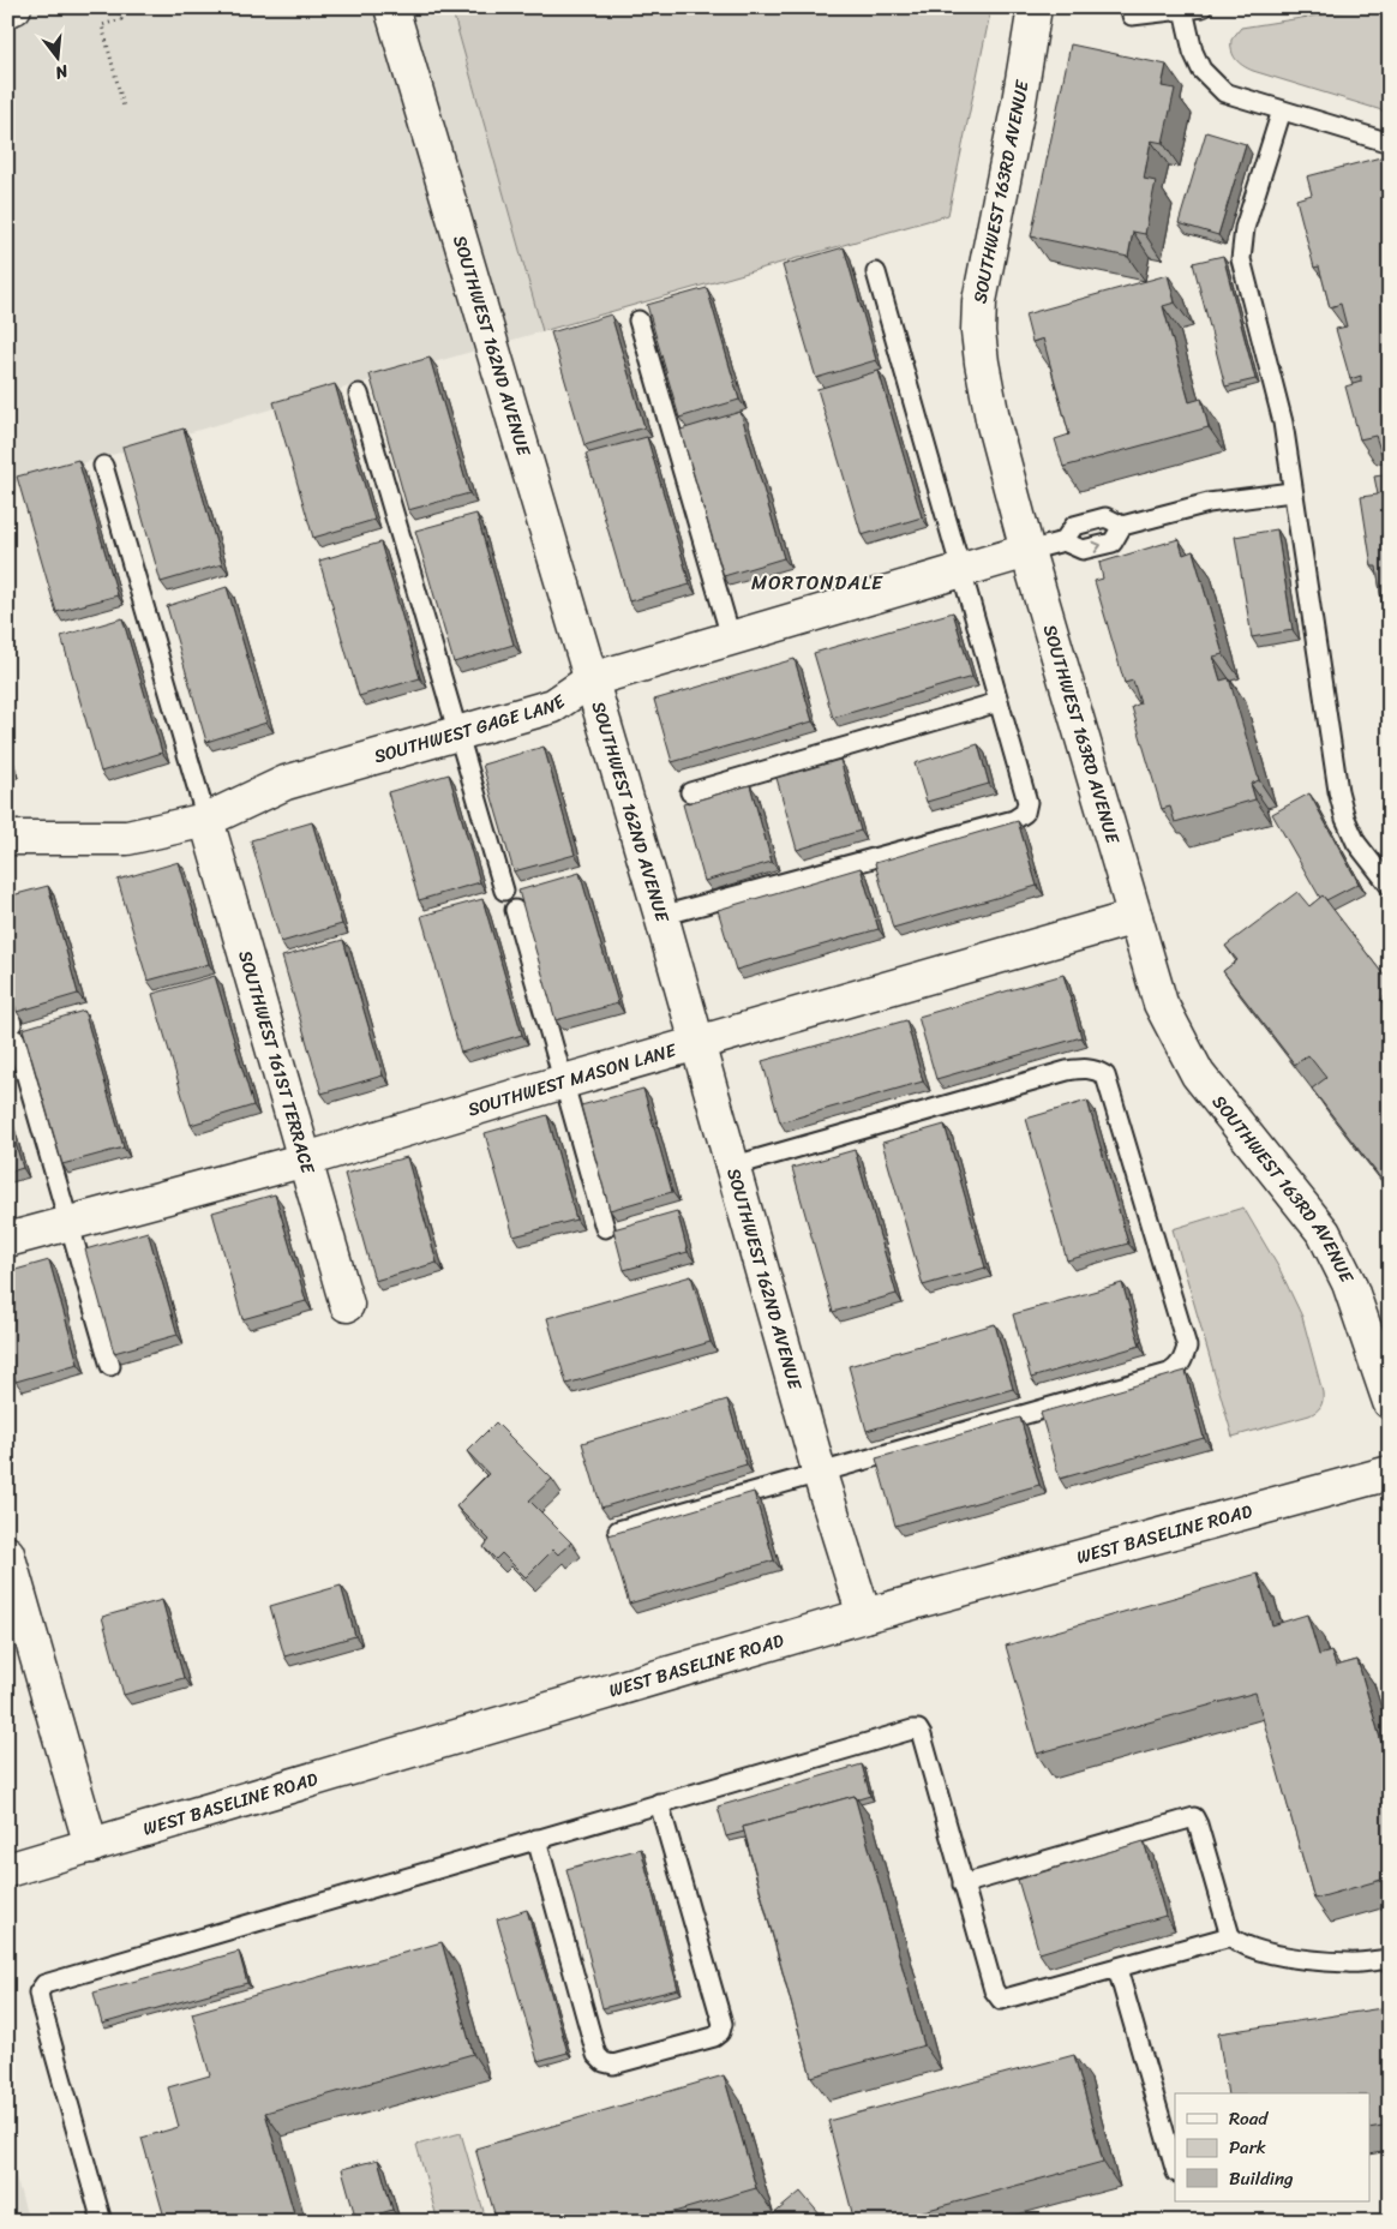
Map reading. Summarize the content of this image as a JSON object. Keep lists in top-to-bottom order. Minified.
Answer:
{"streets":{"street":["SOUTHWEST 163RD AVENUE","SOUTHWEST 162ND AVENUE","SOUTHWEST GAGE LANE","SOUTHWEST 161ST TERRACE","SOUTHWEST MASON LANE","WEST BASELINE ROAD"]},"crossings":[["SOUTHWEST 163RD AVENUE","SOUTHWEST GAGE LANE"],["SOUTHWEST 163RD AVENUE","SOUTHWEST MASON LANE"],["SOUTHWEST 162ND AVENUE","SOUTHWEST GAGE LANE"],["SOUTHWEST 162ND AVENUE","SOUTHWEST MASON LANE"],["SOUTHWEST 162ND AVENUE","WEST BASELINE ROAD"],["SOUTHWEST GAGE LANE","SOUTHWEST 161ST TERRACE"],["SOUTHWEST 161ST TERRACE","SOUTHWEST MASON LANE"]],"districts":["MORTONDALE"],"legend":["Road","Park","Building"],"north":"bottom"}
